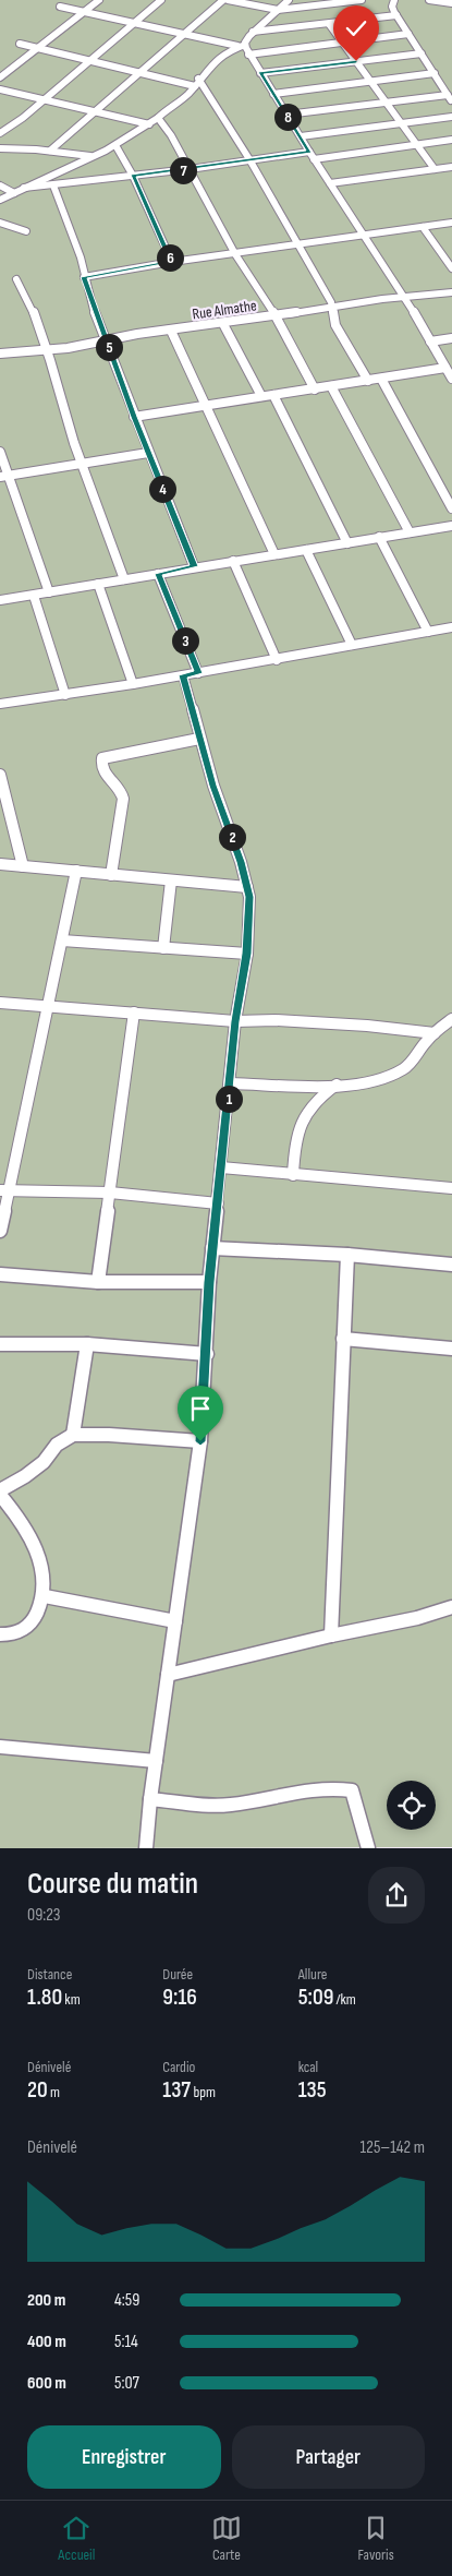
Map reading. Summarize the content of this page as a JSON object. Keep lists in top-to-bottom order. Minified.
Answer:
{"streets":{"street":["Rue Almathe"]},"page":{"pins":["8","7","6","5","4","3","2","1"],"heading":["Course du matin","09:23"],"stats":[["Distance","1.80 km"],["Durée","9:16"],["Allure","5:09 /km"],["Dénivelé","20 m"],["Cardio","137 bpm"],["kcal","135"]],"chart":["Dénivelé","125–142 m"],"list":[{"name":"200 m","note":"4:59"},{"name":"400 m","note":"5:14"},{"name":"600 m","note":"5:07"}],"buttons":["Enregistrer","Partager"],"tabs":["Accueil","Carte","Favoris"]}}
